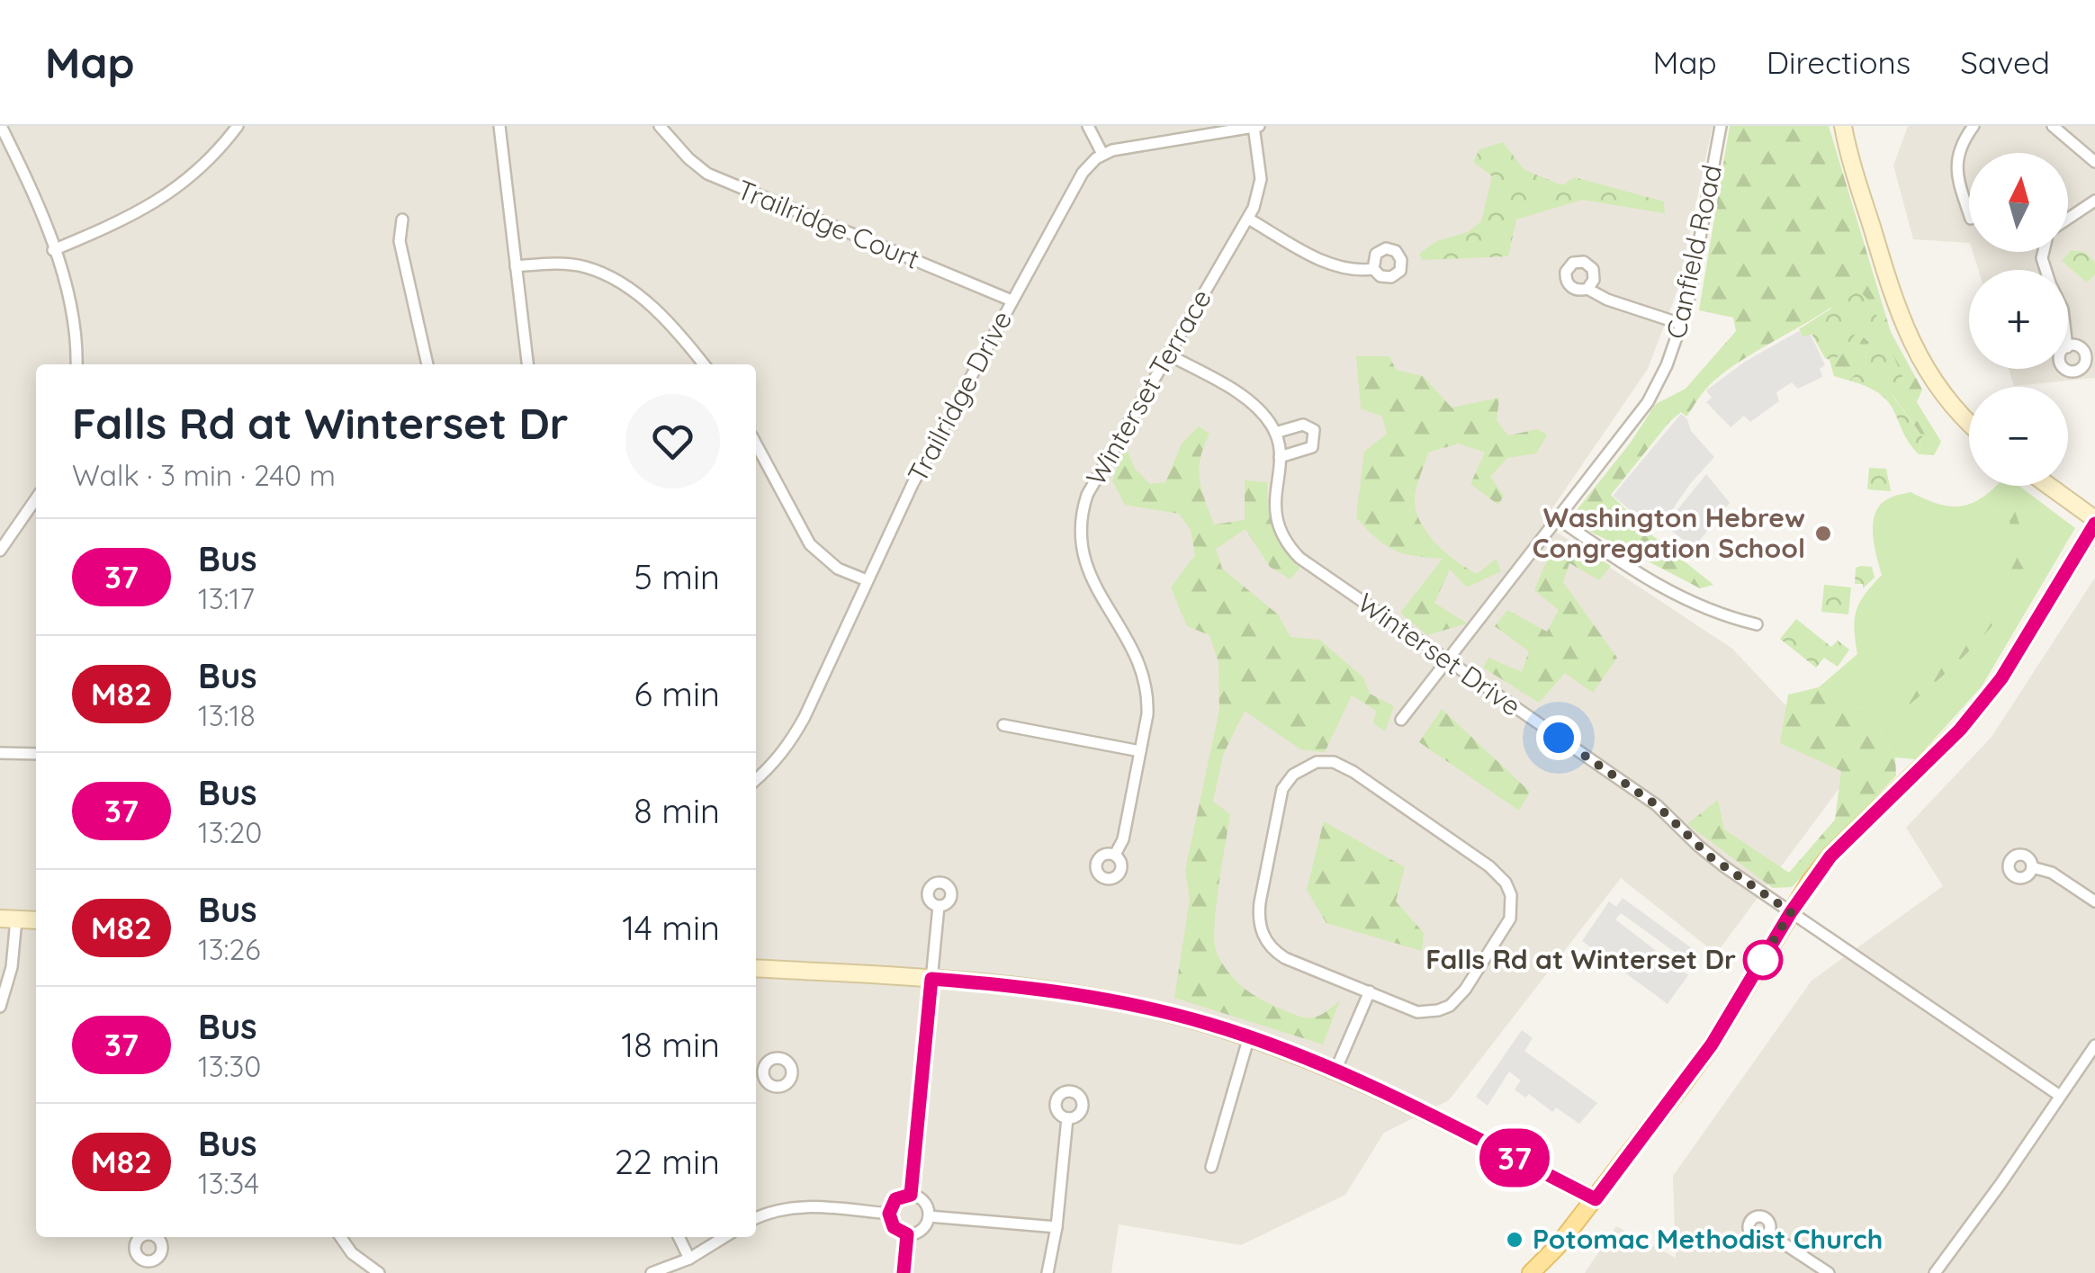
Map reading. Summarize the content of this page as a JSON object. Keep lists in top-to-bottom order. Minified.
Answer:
{"streets":{"street":["Trailridge Court","Canfield Road","Winterset Terrace","Trailridge Drive","Winterset Drive"]},"crossings":[["Trailridge Court","Trailridge Drive"],["Canfield Road","Winterset Drive"]],"places":["Washington Hebrew Congregation School","Falls Rd at Winterset Dr","Potomac Methodist Church"],"lines":["bus line 37"],"north":"top","page":{"header":"Map","nav":["Map","Directions","Saved"],"on_map":"37","map_buttons":["+","−"],"heading":["Falls Rd at Winterset Dr","Walk · 3 min · 240 m"],"list":[{"mark":"37","name":"Bus","note":"13:17","value":"5 min"},{"mark":"M82","name":"Bus","note":"13:18","value":"6 min"},{"mark":"37","name":"Bus","note":"13:20","value":"8 min"},{"mark":"M82","name":"Bus","note":"13:26","value":"14 min"},{"mark":"37","name":"Bus","note":"13:30","value":"18 min"},{"mark":"M82","name":"Bus","note":"13:34","value":"22 min"}]}}
